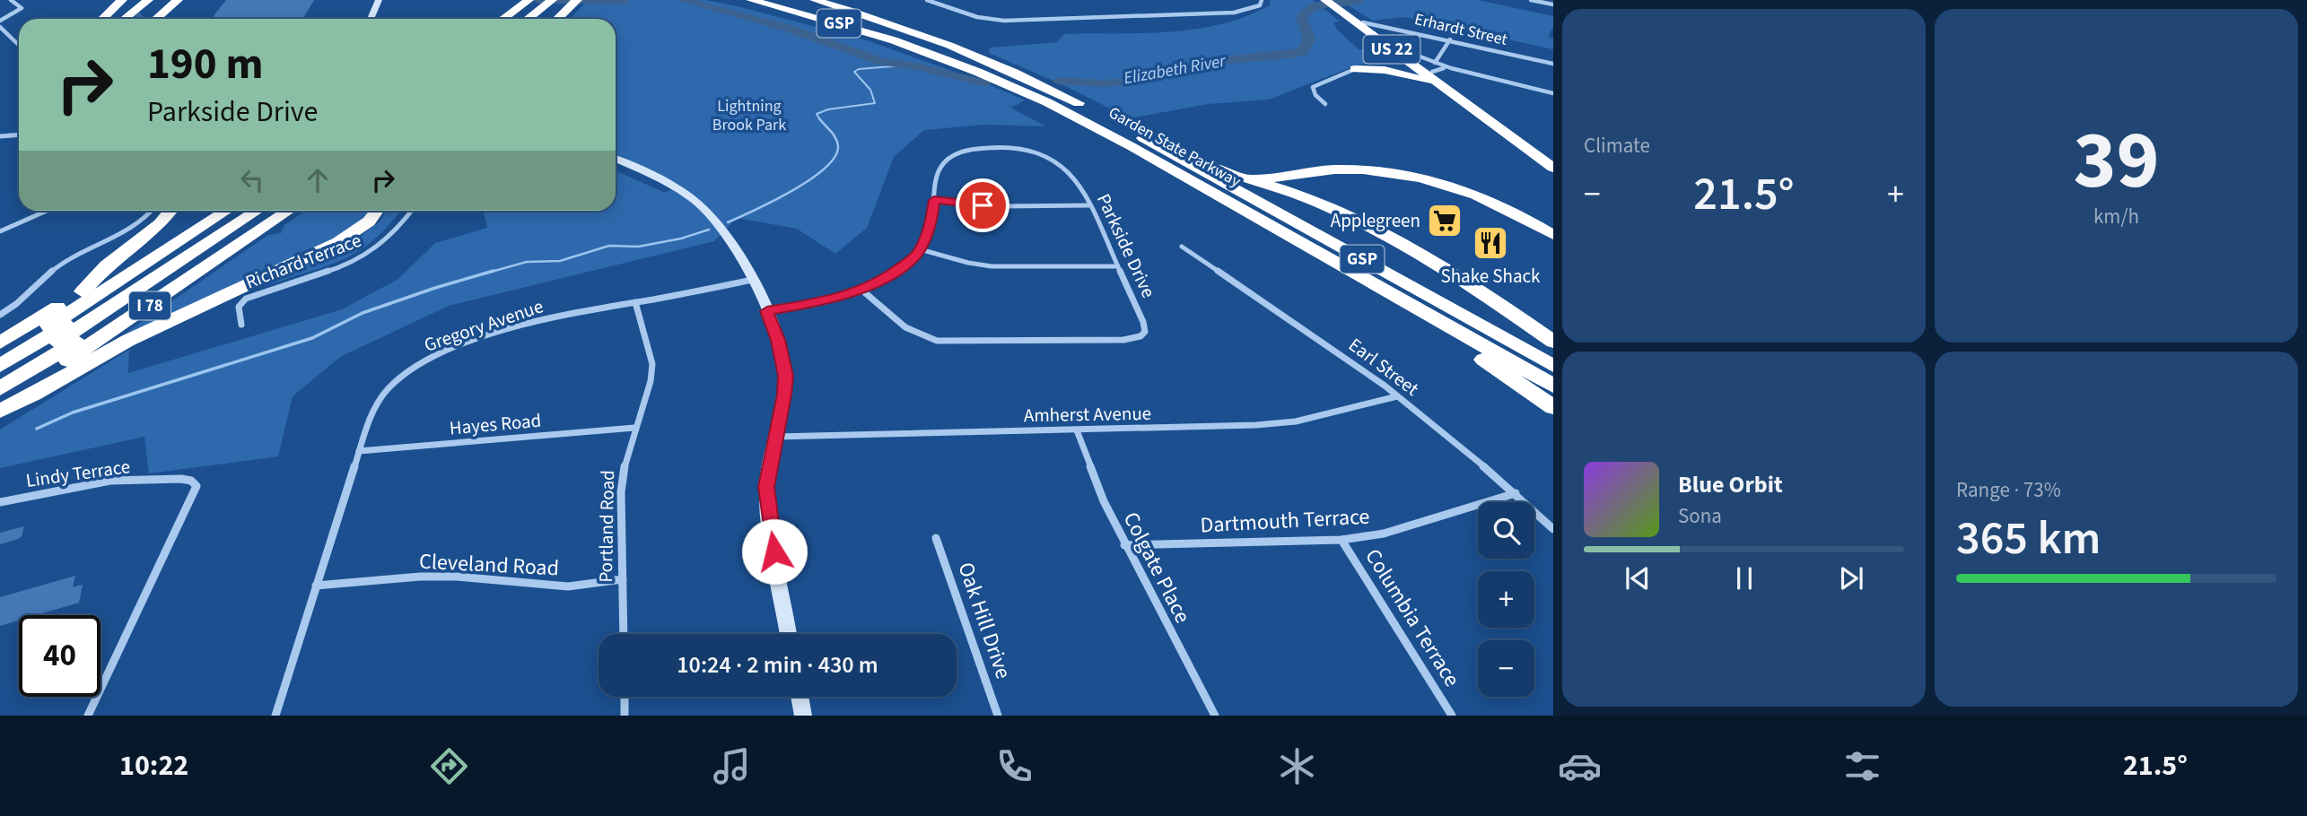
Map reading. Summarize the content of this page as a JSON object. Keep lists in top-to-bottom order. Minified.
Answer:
{"streets":{"highway":["GSP","US 22","Garden State Parkway","I 78"],"street":["Erhardt Street","Parkside Drive","Richard Terrace","Gregory Avenue","Earl Street","Amherst Avenue","Hayes Road","Lindy Terrace","Dartmouth Terrace","Portland Road","Cleveland Road","Colgate Place","Columbia Terrace","Oak Hill Drive"]},"crossings":[["Erhardt Street","US 22"],["Gregory Avenue","Hayes Road"],["Gregory Avenue","Portland Road"],["Gregory Avenue","Cleveland Road"],["Earl Street","Amherst Avenue"],["Earl Street","Dartmouth Terrace"],["Amherst Avenue","Colgate Place"],["Hayes Road","Portland Road"],["Dartmouth Terrace","Colgate Place"],["Dartmouth Terrace","Columbia Terrace"],["Portland Road","Cleveland Road"]],"water":["Elizabeth River"],"parks":["Lightning Brook Park"],"places":{"supermarket":["Applegreen"],"restaurant":["Shake Shack"]},"page":{"tile":["Climate",["39","km/h"],["Range · 73%","365 km"]],"turn":["190 m","Parkside Drive"],"heat":["−","21.5°","+"],"song":["Blue Orbit","Sona"],"map_buttons":["+","−"],"limit":"40","trip":"10:24 · 2 min · 430 m","tabs":["10:22","21.5°"]}}
